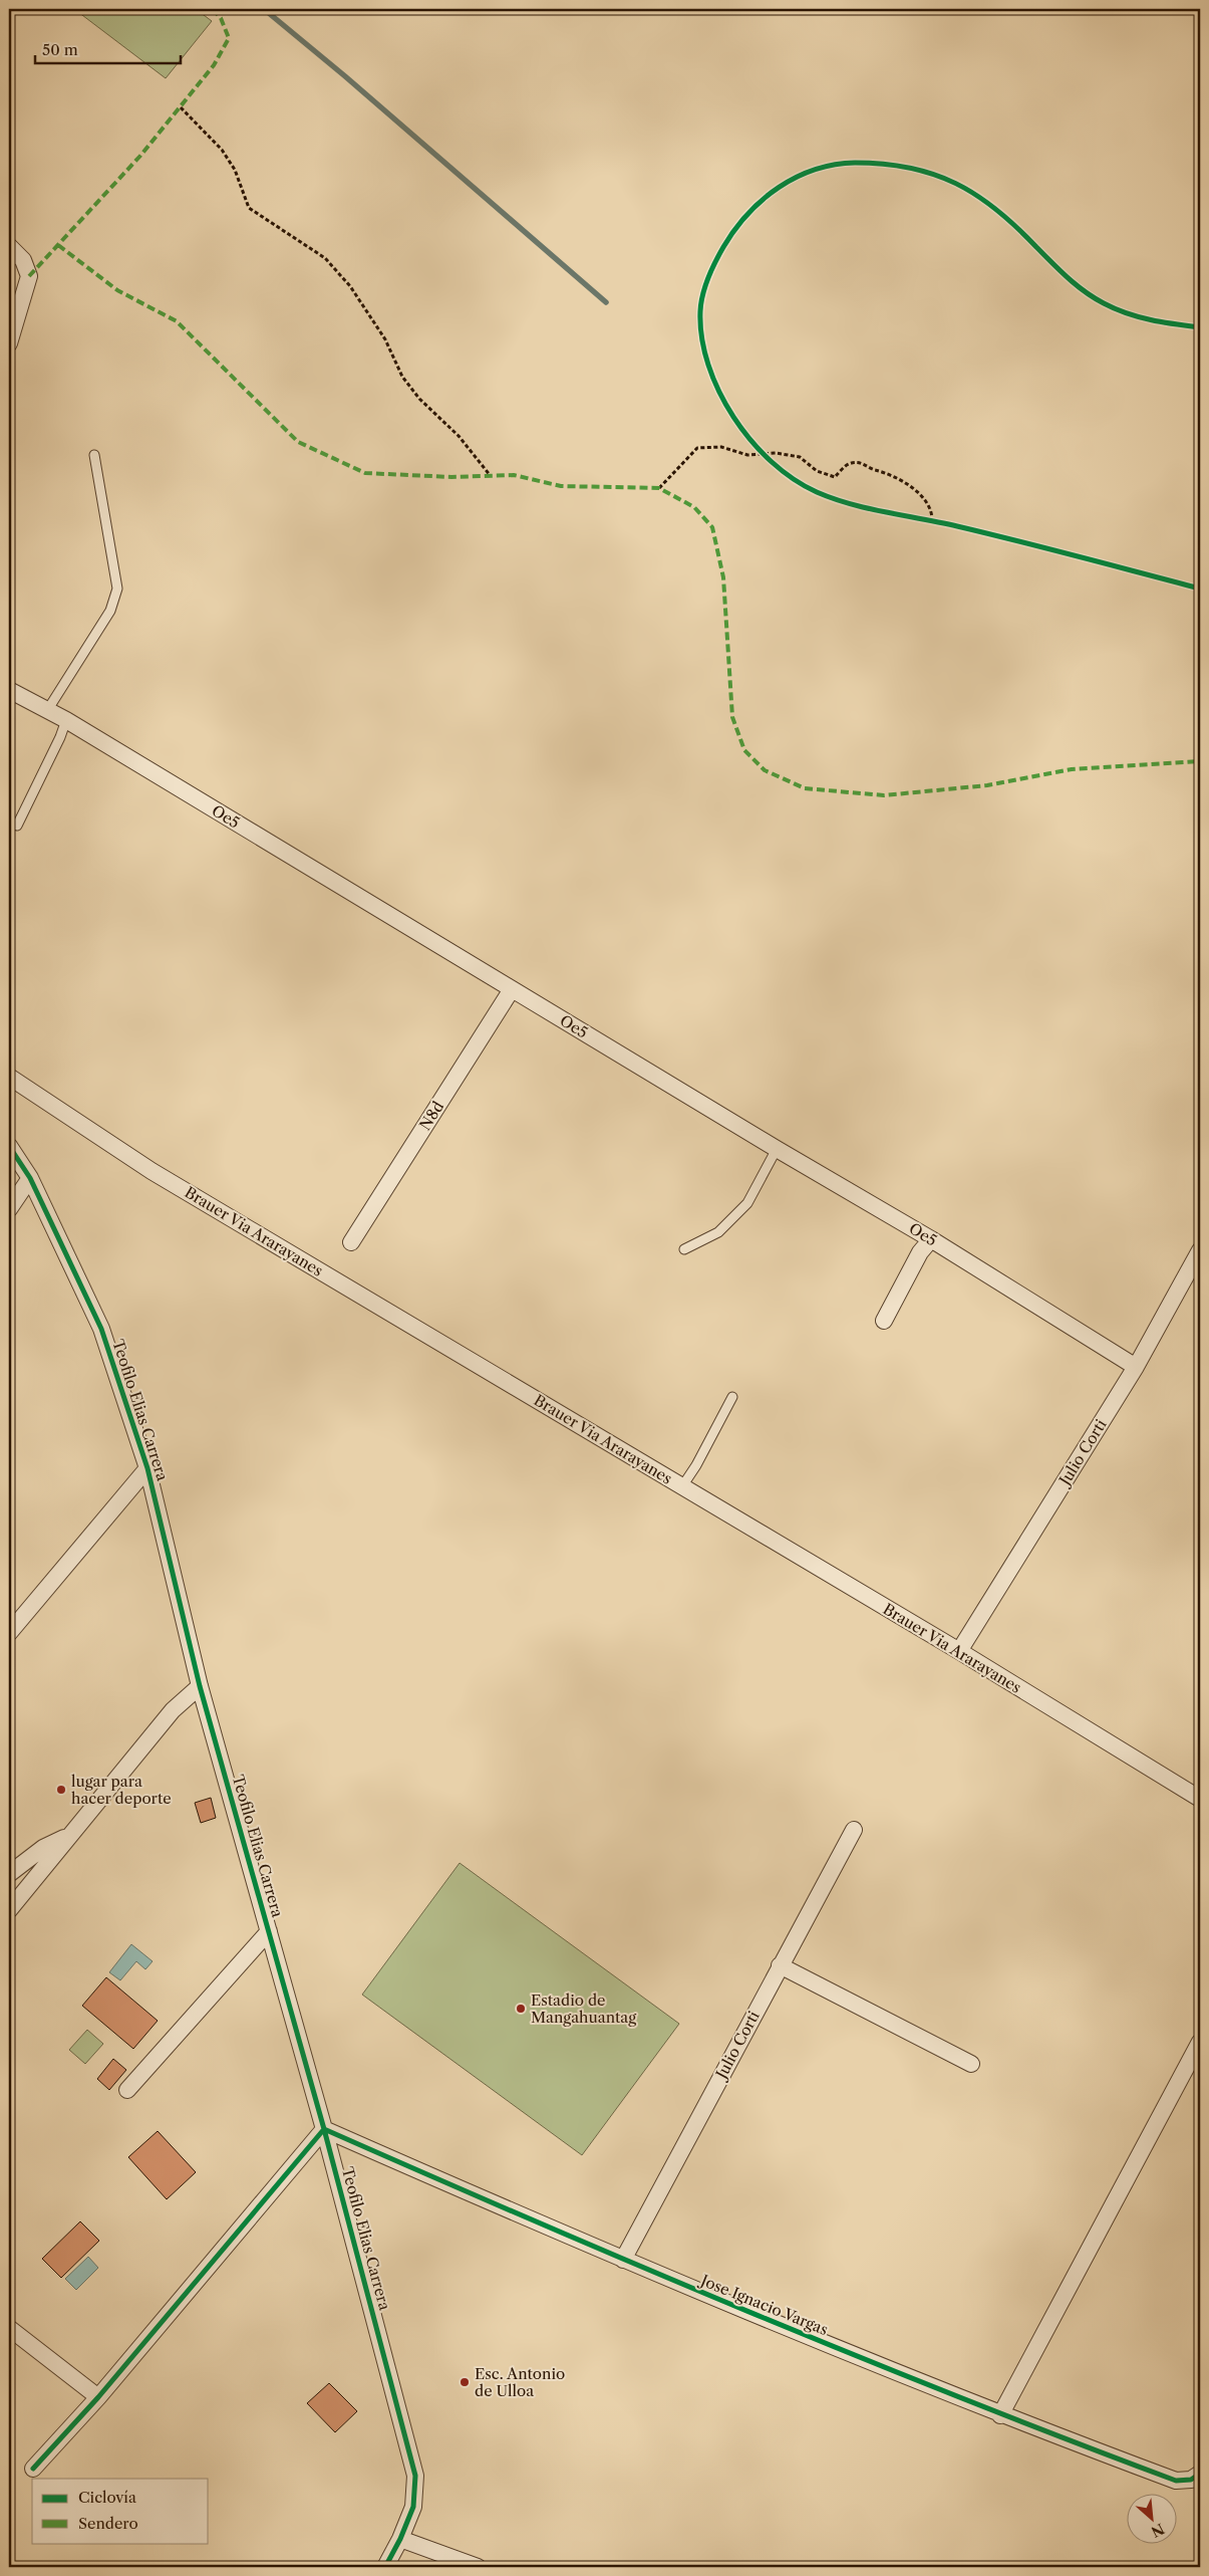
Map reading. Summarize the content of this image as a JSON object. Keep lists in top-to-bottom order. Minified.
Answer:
{"streets":{"street":["Oe5","N8d","Brauer Via Ararayanes","Teofilo Elias Carrera","Julio Corti","Jose Ignacio Vargas"]},"crossings":[["Oe5","N8d"],["Oe5","Julio Corti"],["Brauer Via Ararayanes","Julio Corti"],["Teofilo Elias Carrera","Jose Ignacio Vargas"],["Julio Corti","Jose Ignacio Vargas"]],"places":["lugar para hacer deporte","Estadio de Mangahuantag","Esc. Antonio de Ulloa"],"legend":["Ciclovía","Sendero"],"scale_bar":"50 m","north":"bottom right"}
